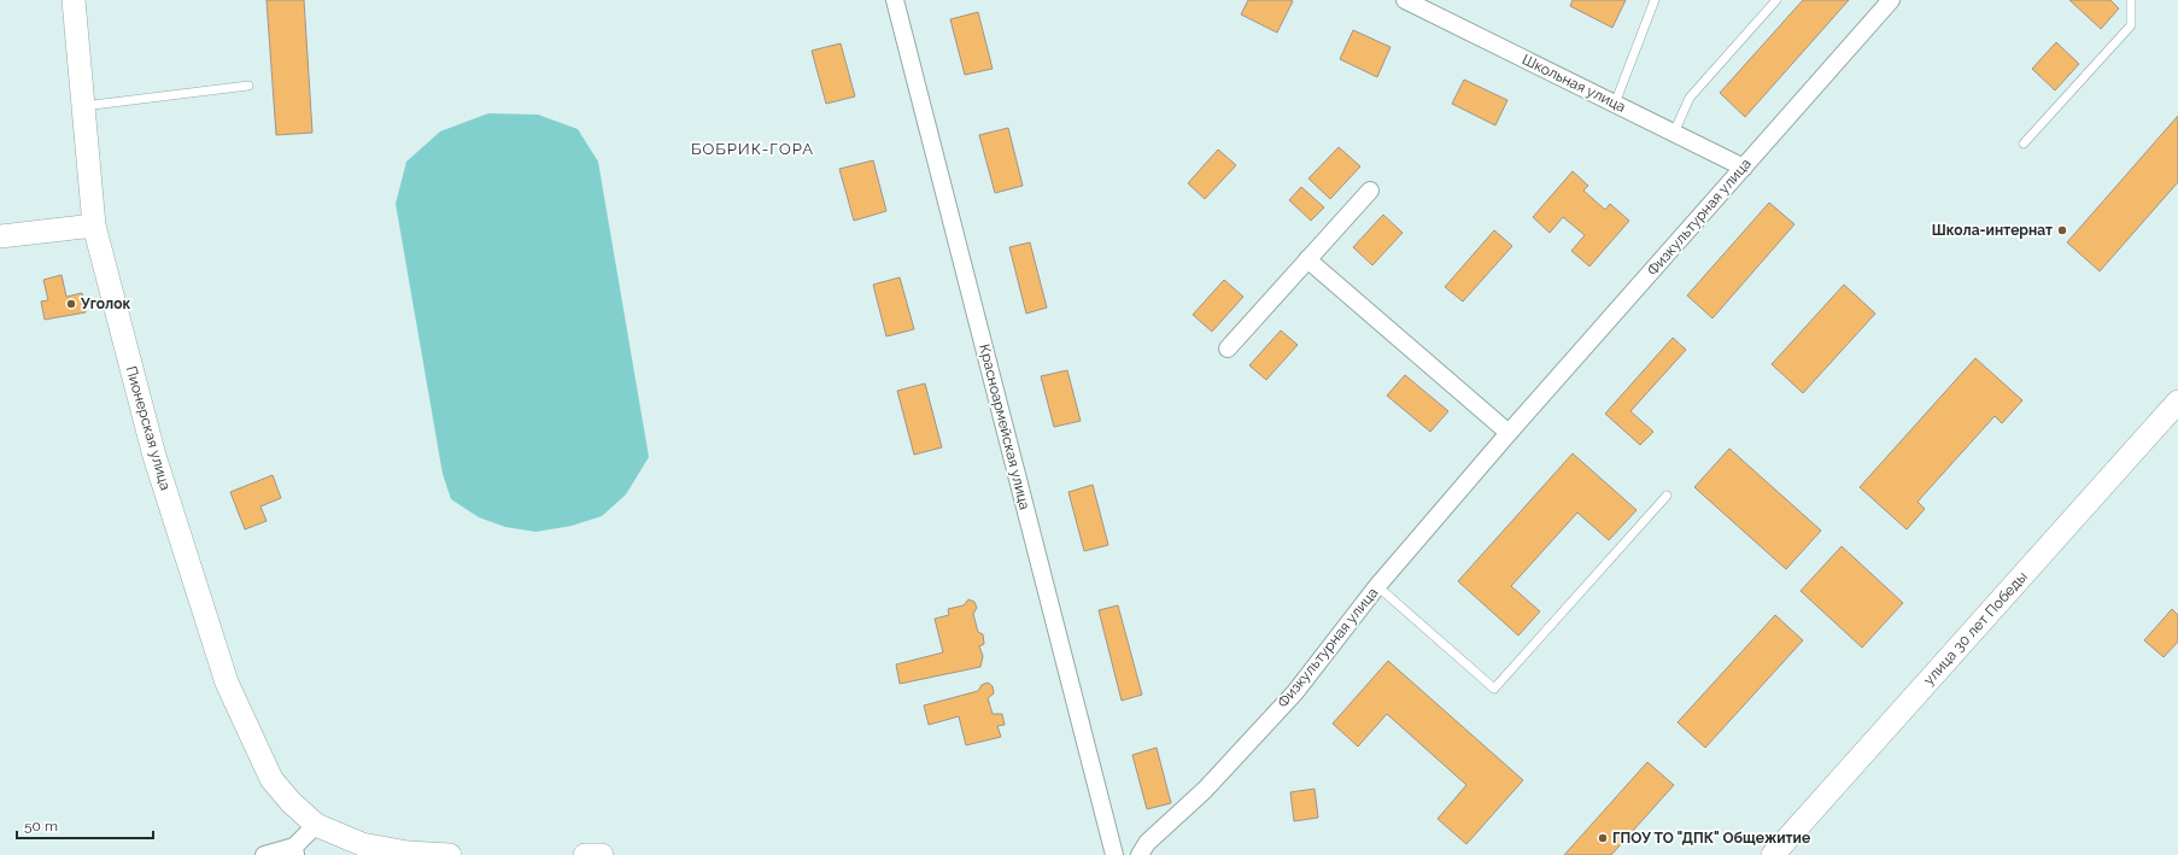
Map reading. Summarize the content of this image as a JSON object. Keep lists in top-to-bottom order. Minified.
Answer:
{"streets":{"main road":["Пионерская улица","улица 30 лет Победы"],"street":["Школьная улица","Физкультурная улица","Красноармейская улица"]},"crossings":[["Школьная улица","Физкультурная улица"]],"districts":["БОБРИК-ГОРА"],"places":["Школа-интернат","Уголок","ГПОУ ТО \"ДПК\" Общежитие"],"scale_bar":"50 m"}
